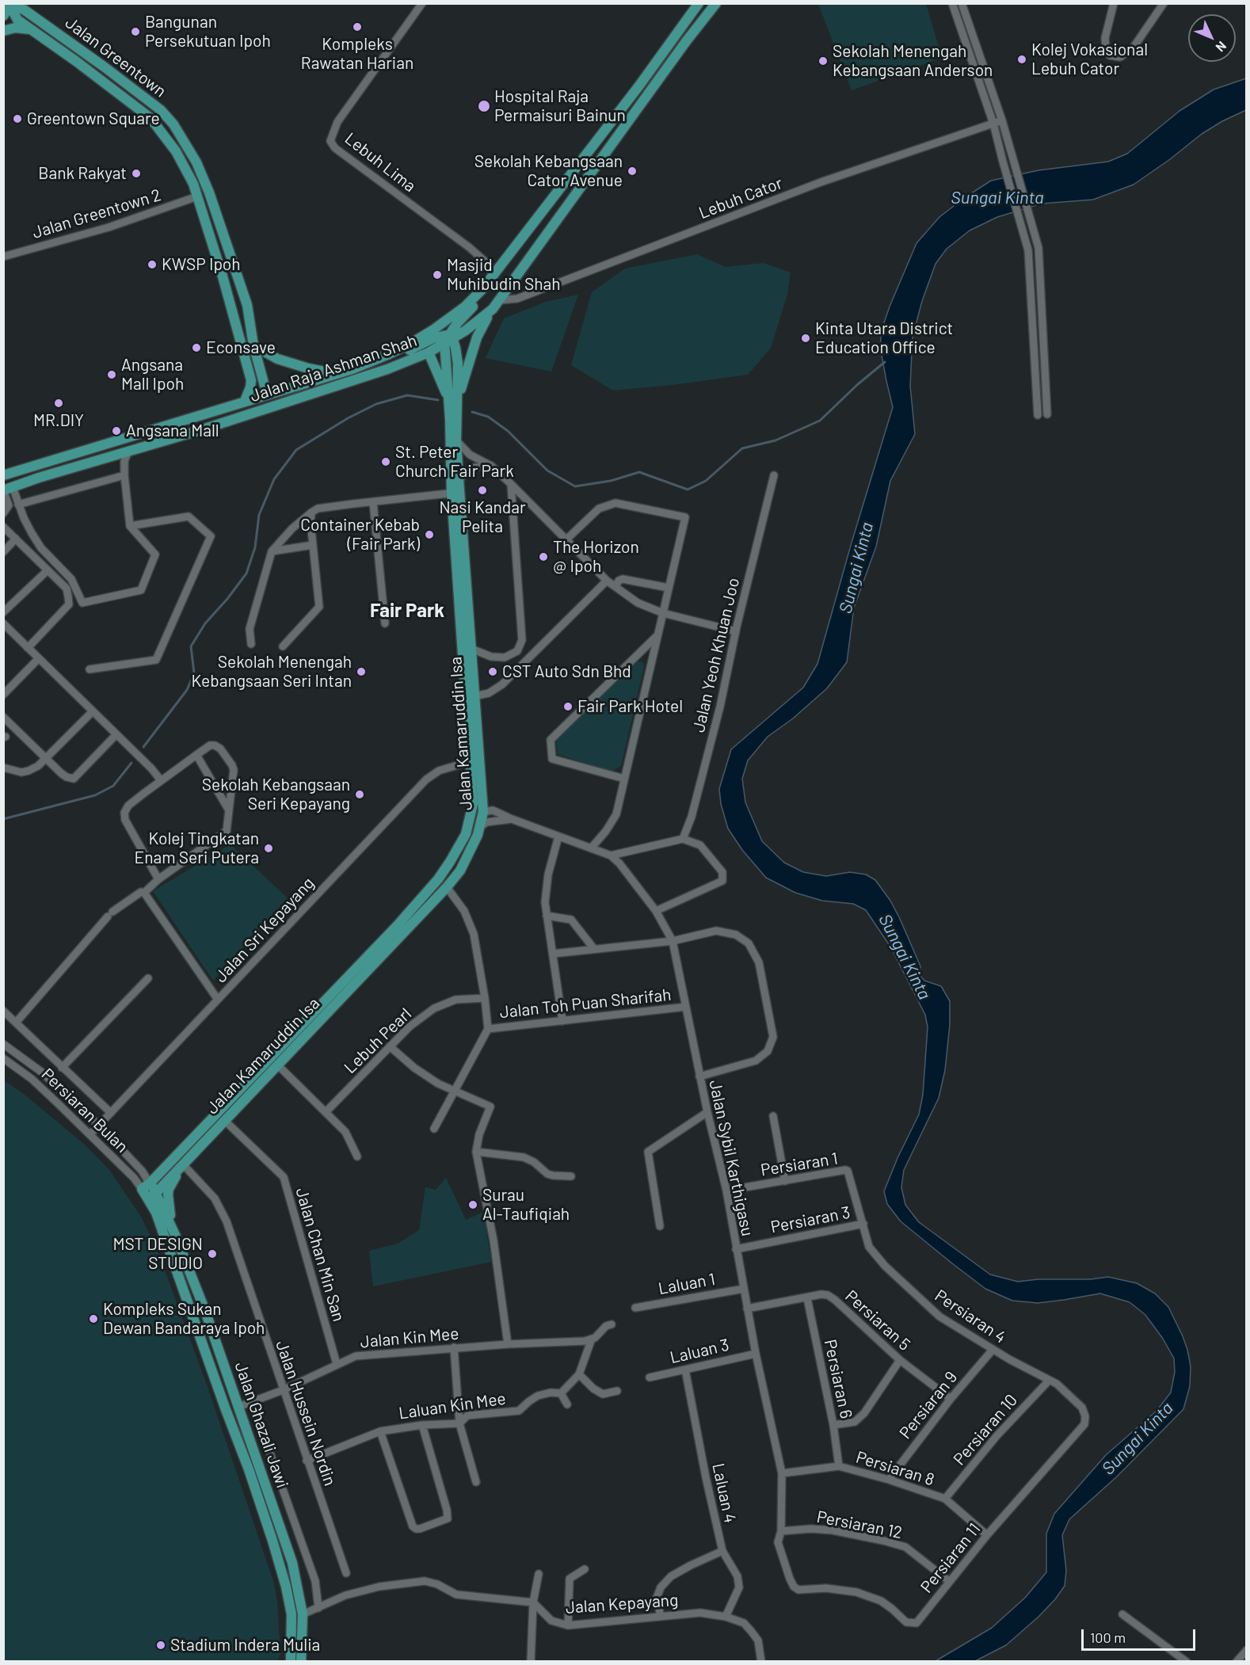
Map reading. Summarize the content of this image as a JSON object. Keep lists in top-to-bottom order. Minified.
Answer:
{"streets":{"main road":["Jalan Greentown","Jalan Raja Ashman Shah","Jalan Kamaruddin Isa","Jalan Ghazali Jawi"],"street":["Lebuh Lima","Lebuh Cator","Jalan Greentown 2","Jalan Yeoh Khuan Joo","Jalan Sri Kepayang","Jalan Toh Puan Sharifah","Lebuh Pearl","Persiaran Bulan","Jalan Sybil Karthigasu","Persiaran 1","Persiaran 3","Jalan Chan Min San","Laluan 1","Persiaran 4","Persiaran 5","Jalan Kin Mee","Laluan 3","Persiaran 6","Persiaran 9","Laluan Kin Mee","Jalan Hussein Nordin","Persiaran 10","Persiaran 8","Laluan 4","Persiaran 12","Persiaran 11","Jalan Kepayang"]},"crossings":[["Jalan Greentown","Jalan Greentown 2"],["Jalan Greentown","Jalan Raja Ashman Shah"],["Lebuh Lima","Jalan Raja Ashman Shah"],["Lebuh Cator","Jalan Raja Ashman Shah"],["Jalan Raja Ashman Shah","Jalan Kamaruddin Isa"],["Jalan Kamaruddin Isa","Jalan Sri Kepayang"],["Jalan Kamaruddin Isa","Persiaran Bulan"],["Jalan Kamaruddin Isa","Jalan Sybil Karthigasu"],["Jalan Kamaruddin Isa","Jalan Chan Min San"],["Jalan Kamaruddin Isa","Jalan Ghazali Jawi"],["Jalan Sri Kepayang","Persiaran Bulan"],["Jalan Sri Kepayang","Jalan Ghazali Jawi"],["Jalan Toh Puan Sharifah","Jalan Sybil Karthigasu"],["Persiaran Bulan","Jalan Ghazali Jawi"],["Jalan Sybil Karthigasu","Persiaran 1"],["Jalan Sybil Karthigasu","Persiaran 3"],["Jalan Sybil Karthigasu","Laluan 1"],["Jalan Sybil Karthigasu","Persiaran 5"],["Jalan Sybil Karthigasu","Laluan 3"],["Jalan Sybil Karthigasu","Persiaran 8"],["Jalan Sybil Karthigasu","Persiaran 12"],["Jalan Sybil Karthigasu","Persiaran 11"],["Persiaran 1","Persiaran 4"],["Persiaran 3","Persiaran 4"],["Jalan Chan Min San","Jalan Kin Mee"],["Persiaran 4","Persiaran 9"],["Persiaran 4","Persiaran 10"],["Persiaran 4","Persiaran 11"],["Persiaran 5","Persiaran 6"],["Persiaran 5","Persiaran 9"],["Jalan Kin Mee","Jalan Hussein Nordin"],["Jalan Kin Mee","Jalan Ghazali Jawi"],["Laluan 3","Laluan 4"],["Persiaran 6","Persiaran 8"],["Persiaran 9","Persiaran 8"],["Laluan Kin Mee","Jalan Hussein Nordin"],["Persiaran 10","Persiaran 8"],["Persiaran 8","Persiaran 11"],["Laluan 4","Jalan Kepayang"],["Persiaran 12","Persiaran 11"]],"districts":["Fair Park"],"water":["Sungai Kinta"],"places":["Kompleks Rawatan Harian","Bangunan Persekutuan Ipoh","Kolej Vokasional Lebuh Cator","Sekolah Menengah Kebangsaan Anderson","Hospital Raja Permaisuri Bainun","Greentown Square","Sekolah Kebangsaan Cator Avenue","Bank Rakyat","KWSP Ipoh","Masjid Muhibudin Shah","Kinta Utara District Education Office","Econsave","Angsana Mall Ipoh","MR.DIY","Angsana Mall","St. Peter Church Fair Park","Nasi Kandar Pelita","Container Kebab (Fair Park)","The Horizon @ Ipoh","Sekolah Menengah Kebangsaan Seri Intan","CST Auto Sdn Bhd","Fair Park Hotel","Sekolah Kebangsaan Seri Kepayang","Kolej Tingkatan Enam Seri Putera","Surau Al-Taufiqiah","MST DESIGN STUDIO","Kompleks Sukan Dewan Bandaraya Ipoh","Stadium Indera Mulia"],"scale_bar":"100 m","north":"bottom right"}
